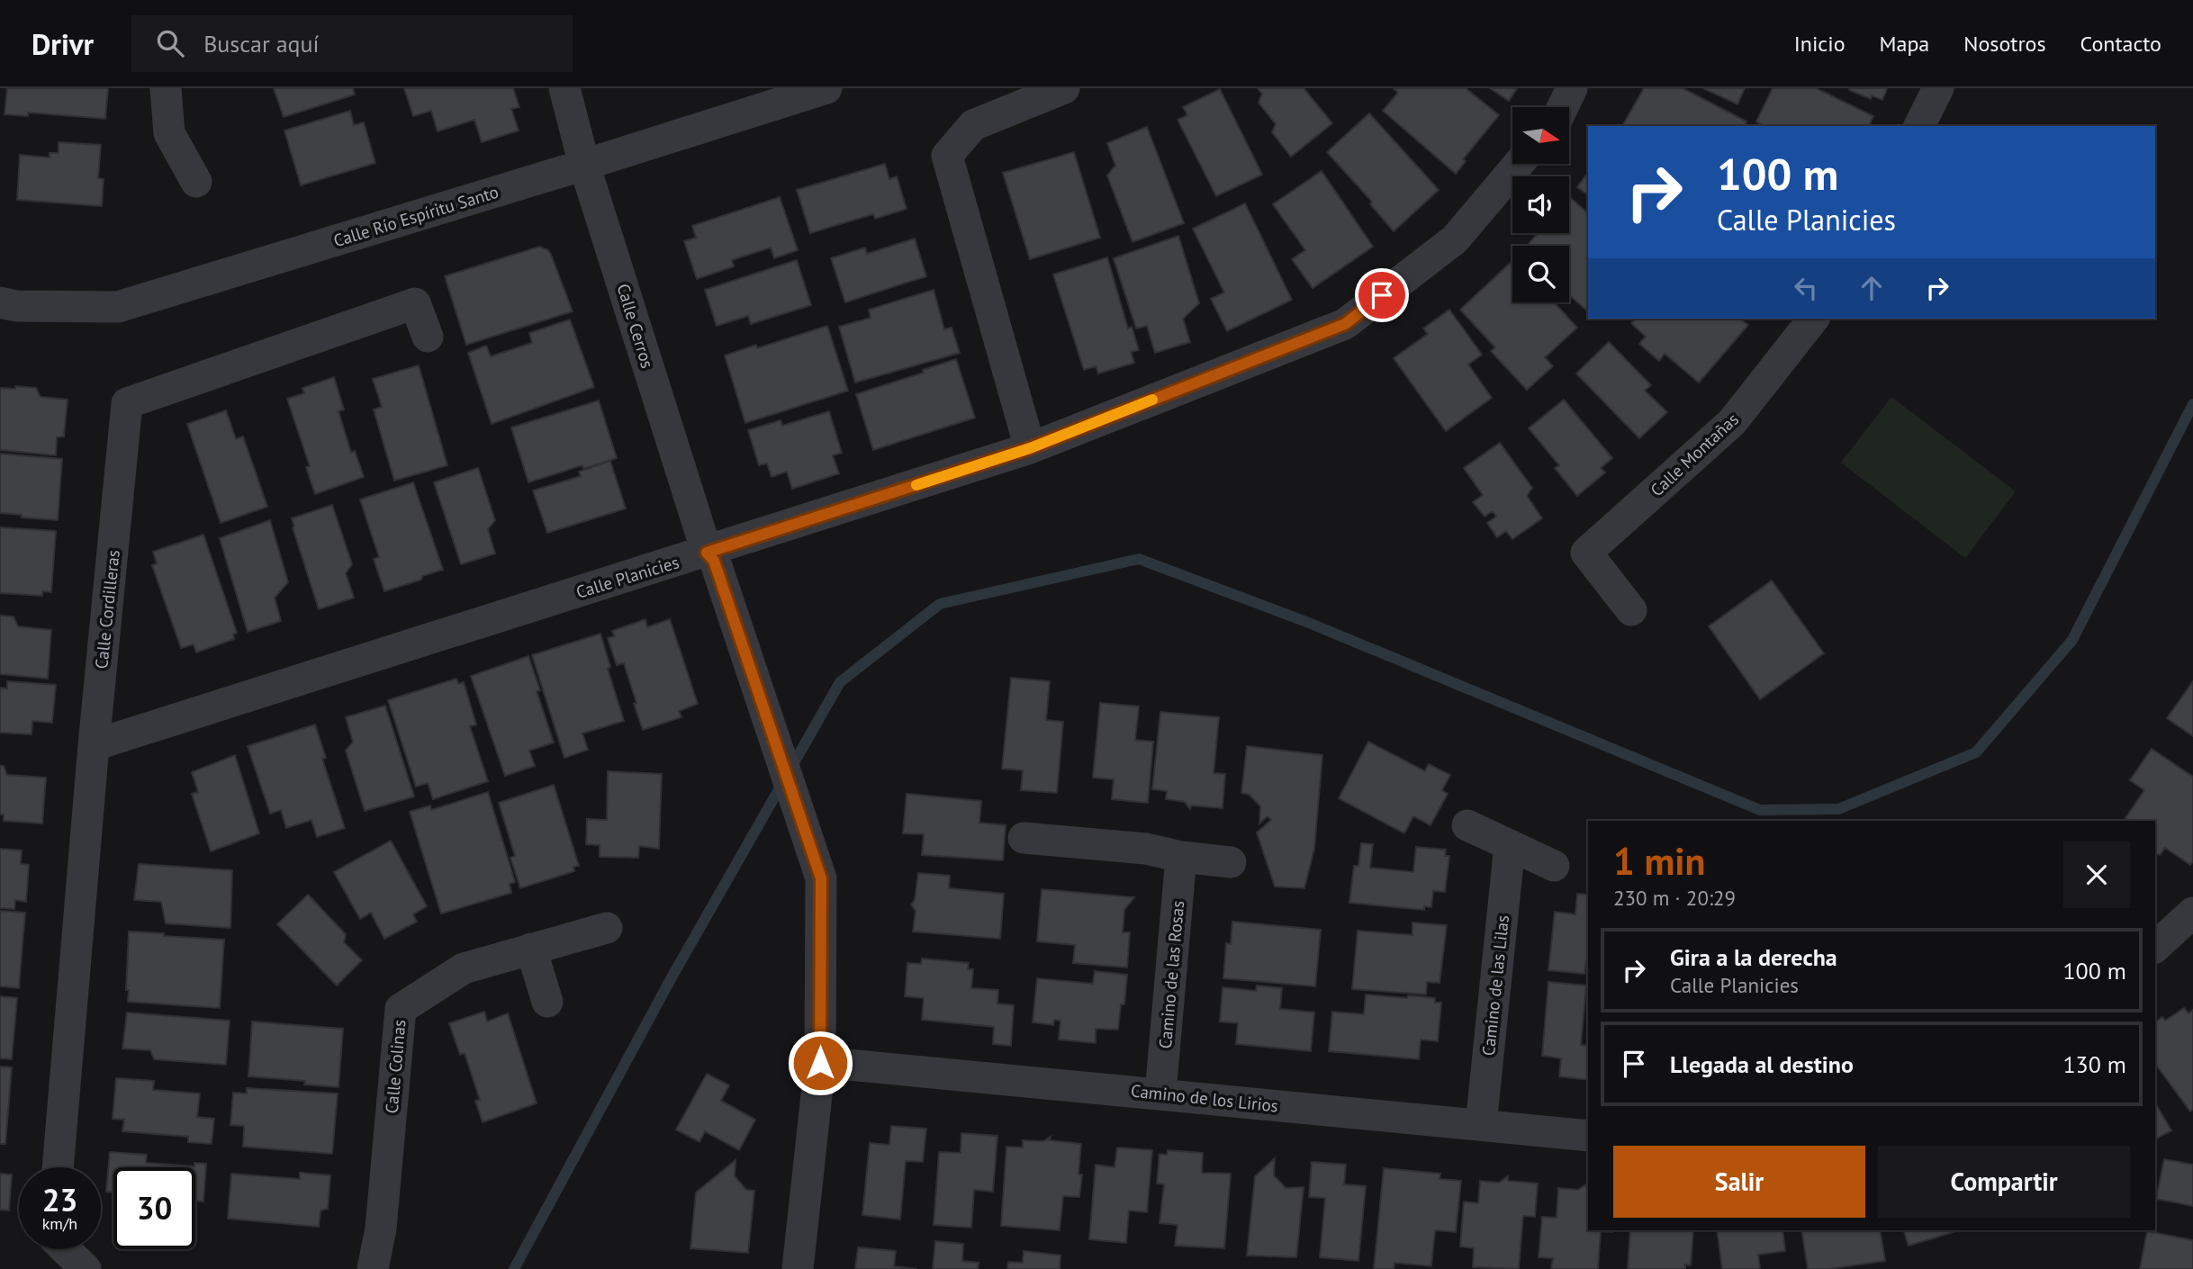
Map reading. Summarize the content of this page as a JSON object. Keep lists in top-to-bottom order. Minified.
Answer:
{"streets":{"street":["Calle Río Espíritu Santo","Calle Cerros","Calle Montañas","Calle Planicies","Calle Cordilleras","Camino de las Rosas","Camino de las Lilas","Calle Colinas","Camino de los Lirios"]},"crossings":[["Calle Río Espíritu Santo","Calle Cerros"],["Calle Cerros","Calle Planicies"],["Calle Cerros","Camino de los Lirios"],["Calle Planicies","Calle Cordilleras"],["Camino de las Rosas","Camino de los Lirios"],["Camino de las Lilas","Camino de los Lirios"]],"north":"right","page":{"header":"Drivr","search":"Buscar aquí","nav":["Inicio","Mapa","Nosotros","Contacto"],"turn":["100 m","Calle Planicies"],"heading":["1 min","230 m · 20:29"],"list":[{"name":"Gira a la derecha","note":"Calle Planicies","value":"100 m"},{"name":"Llegada al destino","value":"130 m"}],"buttons":["Salir","Compartir"],"speed":"23 km/h","limit":"30"}}
